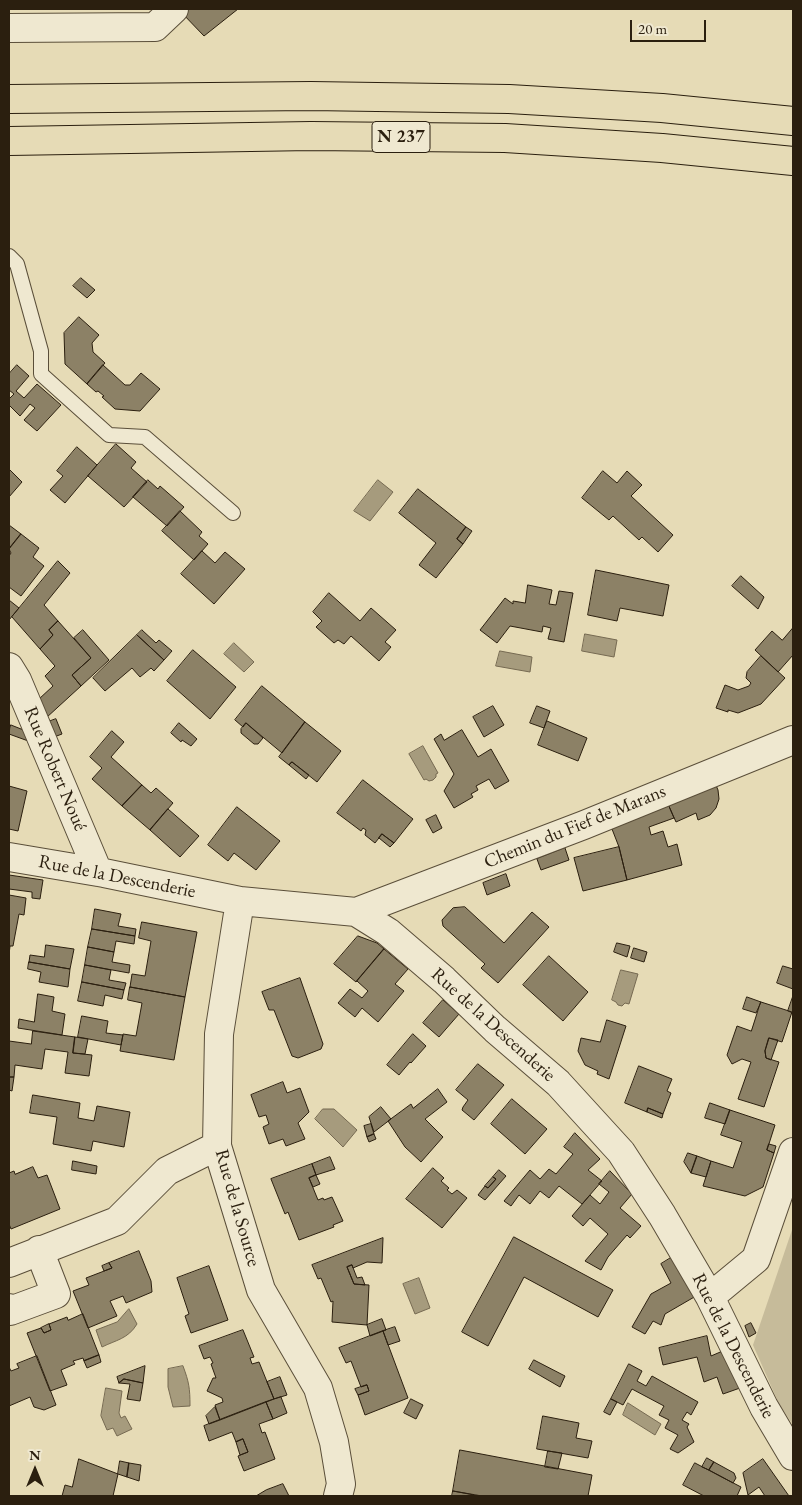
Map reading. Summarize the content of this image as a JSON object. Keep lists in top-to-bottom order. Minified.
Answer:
{"streets":{"highway":["N 237"],"street":["Rue Robert Noué","Chemin du Fief de Marans","Rue de la Descenderie","Rue de la Source"]},"crossings":[["Rue Robert Noué","Rue de la Descenderie"],["Chemin du Fief de Marans","Rue de la Descenderie"],["Rue de la Descenderie","Rue de la Source"]],"scale_bar":"20 m","north":"top"}
